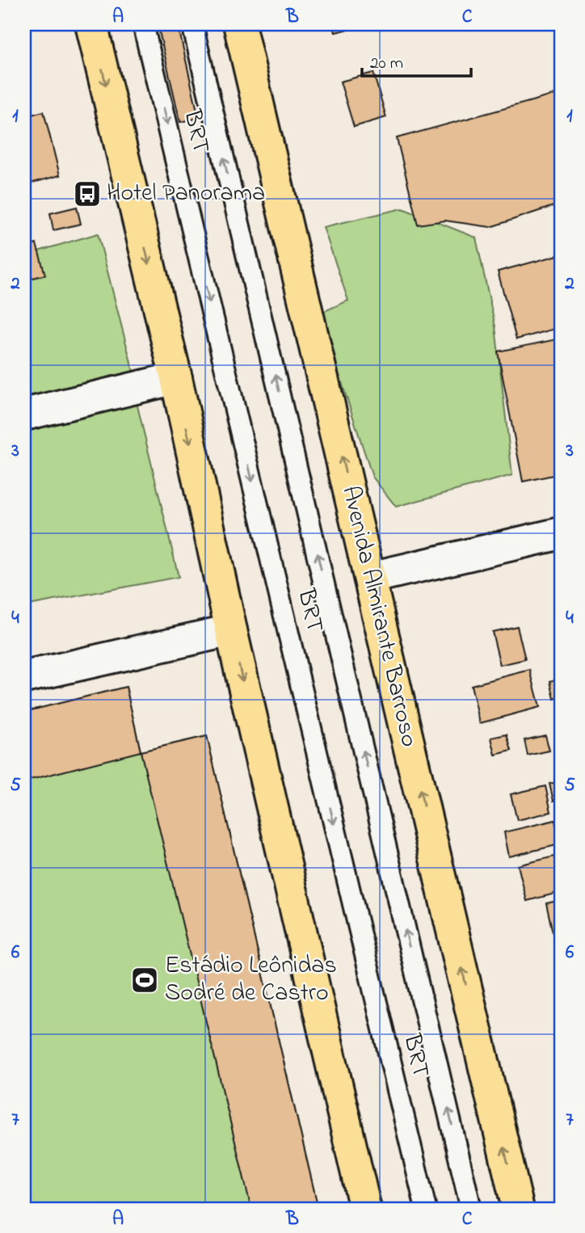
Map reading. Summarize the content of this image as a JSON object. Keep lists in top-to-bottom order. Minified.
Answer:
{"streets":{"highway":["Avenida Almirante Barroso"],"lane":["BRT"]},"places":{"bus stop":["Hotel Panorama"],"sports":["Estádio Leônidas Sodré de Castro"]},"scale_bar":"20 m","grid":{"columns":["A","B","C"],"rows":["1","2","3","4","5","6","7"]}}
